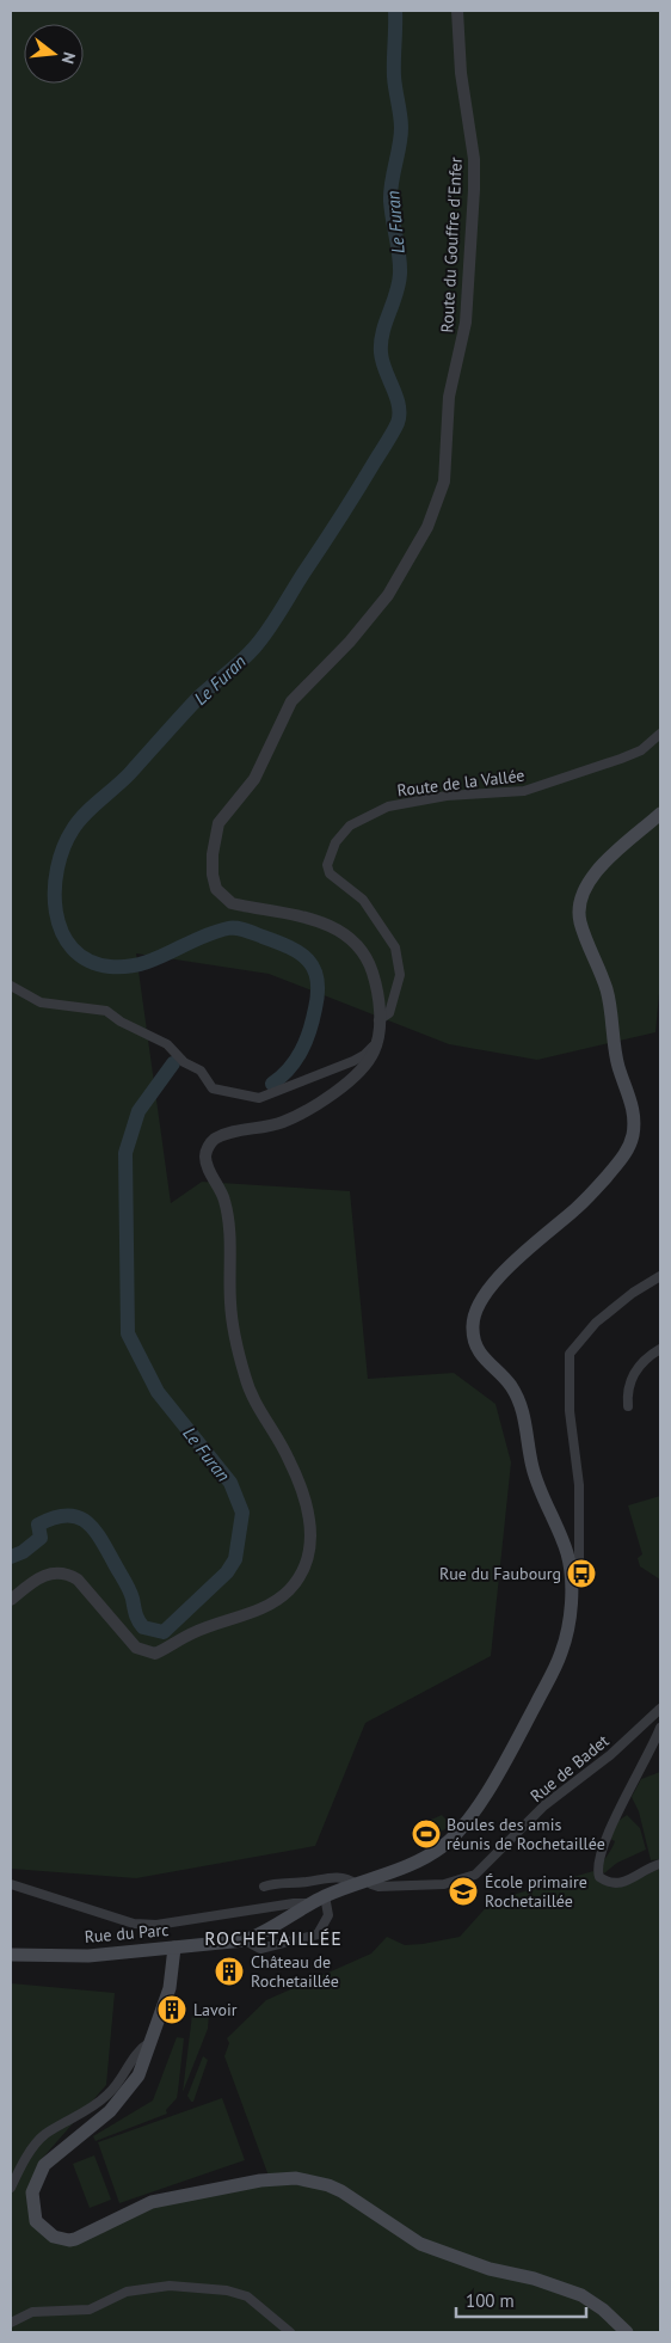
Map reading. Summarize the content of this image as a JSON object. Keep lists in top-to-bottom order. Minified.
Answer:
{"streets":{"main road":["Rue du Parc"],"street":["Route du Gouffre d'Enfer","Route de la Vallée","Rue de Badet"]},"crossings":[["Route du Gouffre d'Enfer","Route de la Vallée"]],"districts":["ROCHETAILLÉE"],"water":["Le Furan"],"places":{"bus stop":["Rue du Faubourg"],"sports":["Boules des amis réunis de Rochetaillée"],"school or university":["École primaire Rochetaillée"],"building":["Château de Rochetaillée","Lavoir"]},"scale_bar":"100 m","north":"right"}
